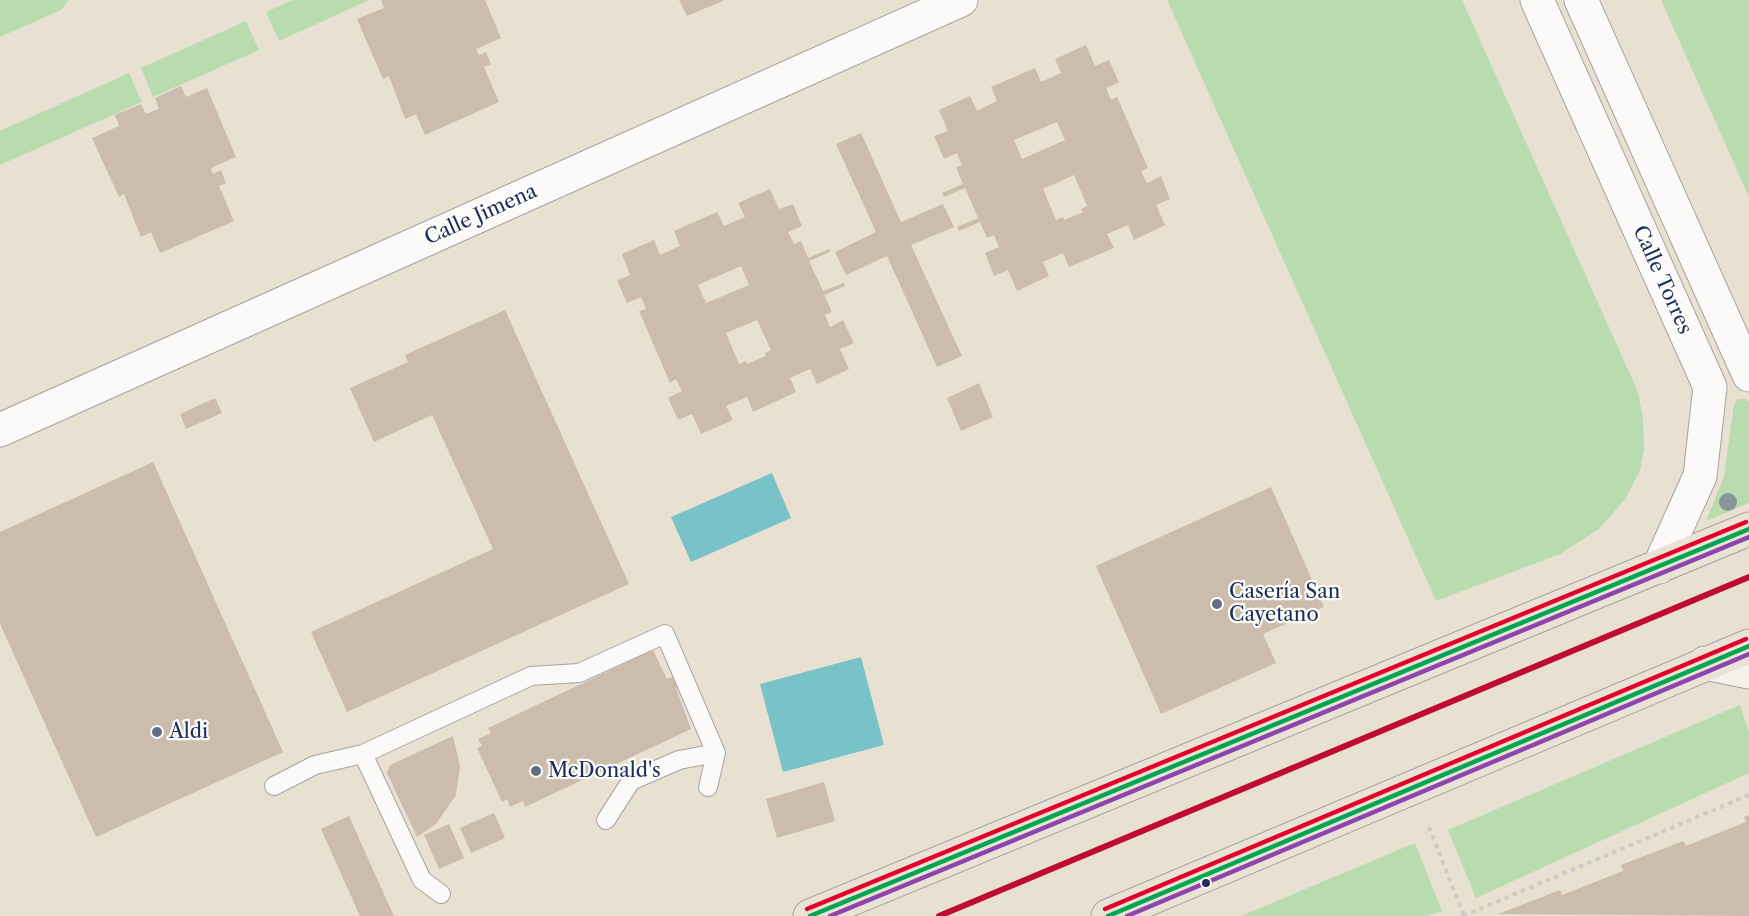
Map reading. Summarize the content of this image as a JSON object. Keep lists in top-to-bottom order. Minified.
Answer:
{"streets":{"street":["Calle Jimena","Calle Torres"]},"places":["Casería San Cayetano","Aldi","McDonald's"]}
